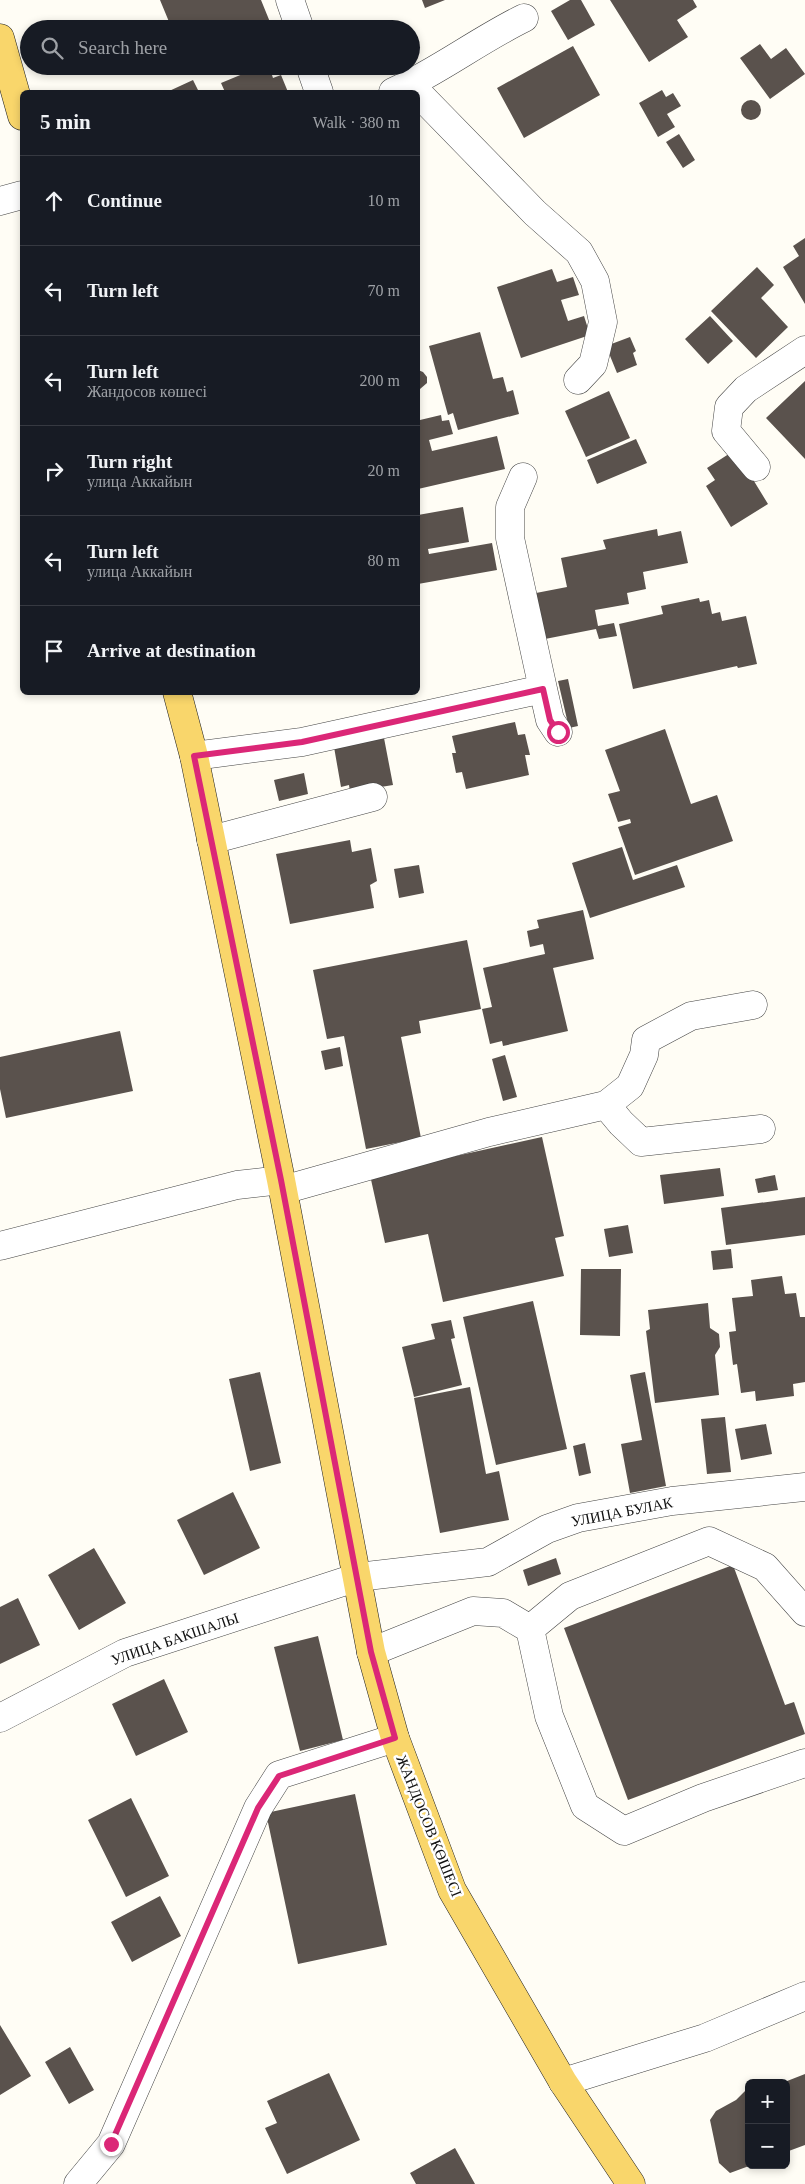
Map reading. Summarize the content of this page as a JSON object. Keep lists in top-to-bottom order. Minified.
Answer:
{"streets":{"main road":["ЖАНДОСОВ КӨШЕСІ"],"street":["УЛИЦА БУЛАК","УЛИЦА БАКШАЛЫ"]},"crossings":[["УЛИЦА БУЛАК","УЛИЦА БАКШАЛЫ"],["УЛИЦА БУЛАК","ЖАНДОСОВ КӨШЕСІ"],["УЛИЦА БАКШАЛЫ","ЖАНДОСОВ КӨШЕСІ"]],"page":{"search":"Search here","heading":["5 min","Walk · 380 m"],"list":[["Continue","10 m"],["Turn left","70 m"],["Turn left","Жандосов көшесі","200 m"],["Turn right","улица Аккайын","20 m"],["Turn left","улица Аккайын","80 m"],"Arrive at destination"],"map_buttons":["+","−"]}}
